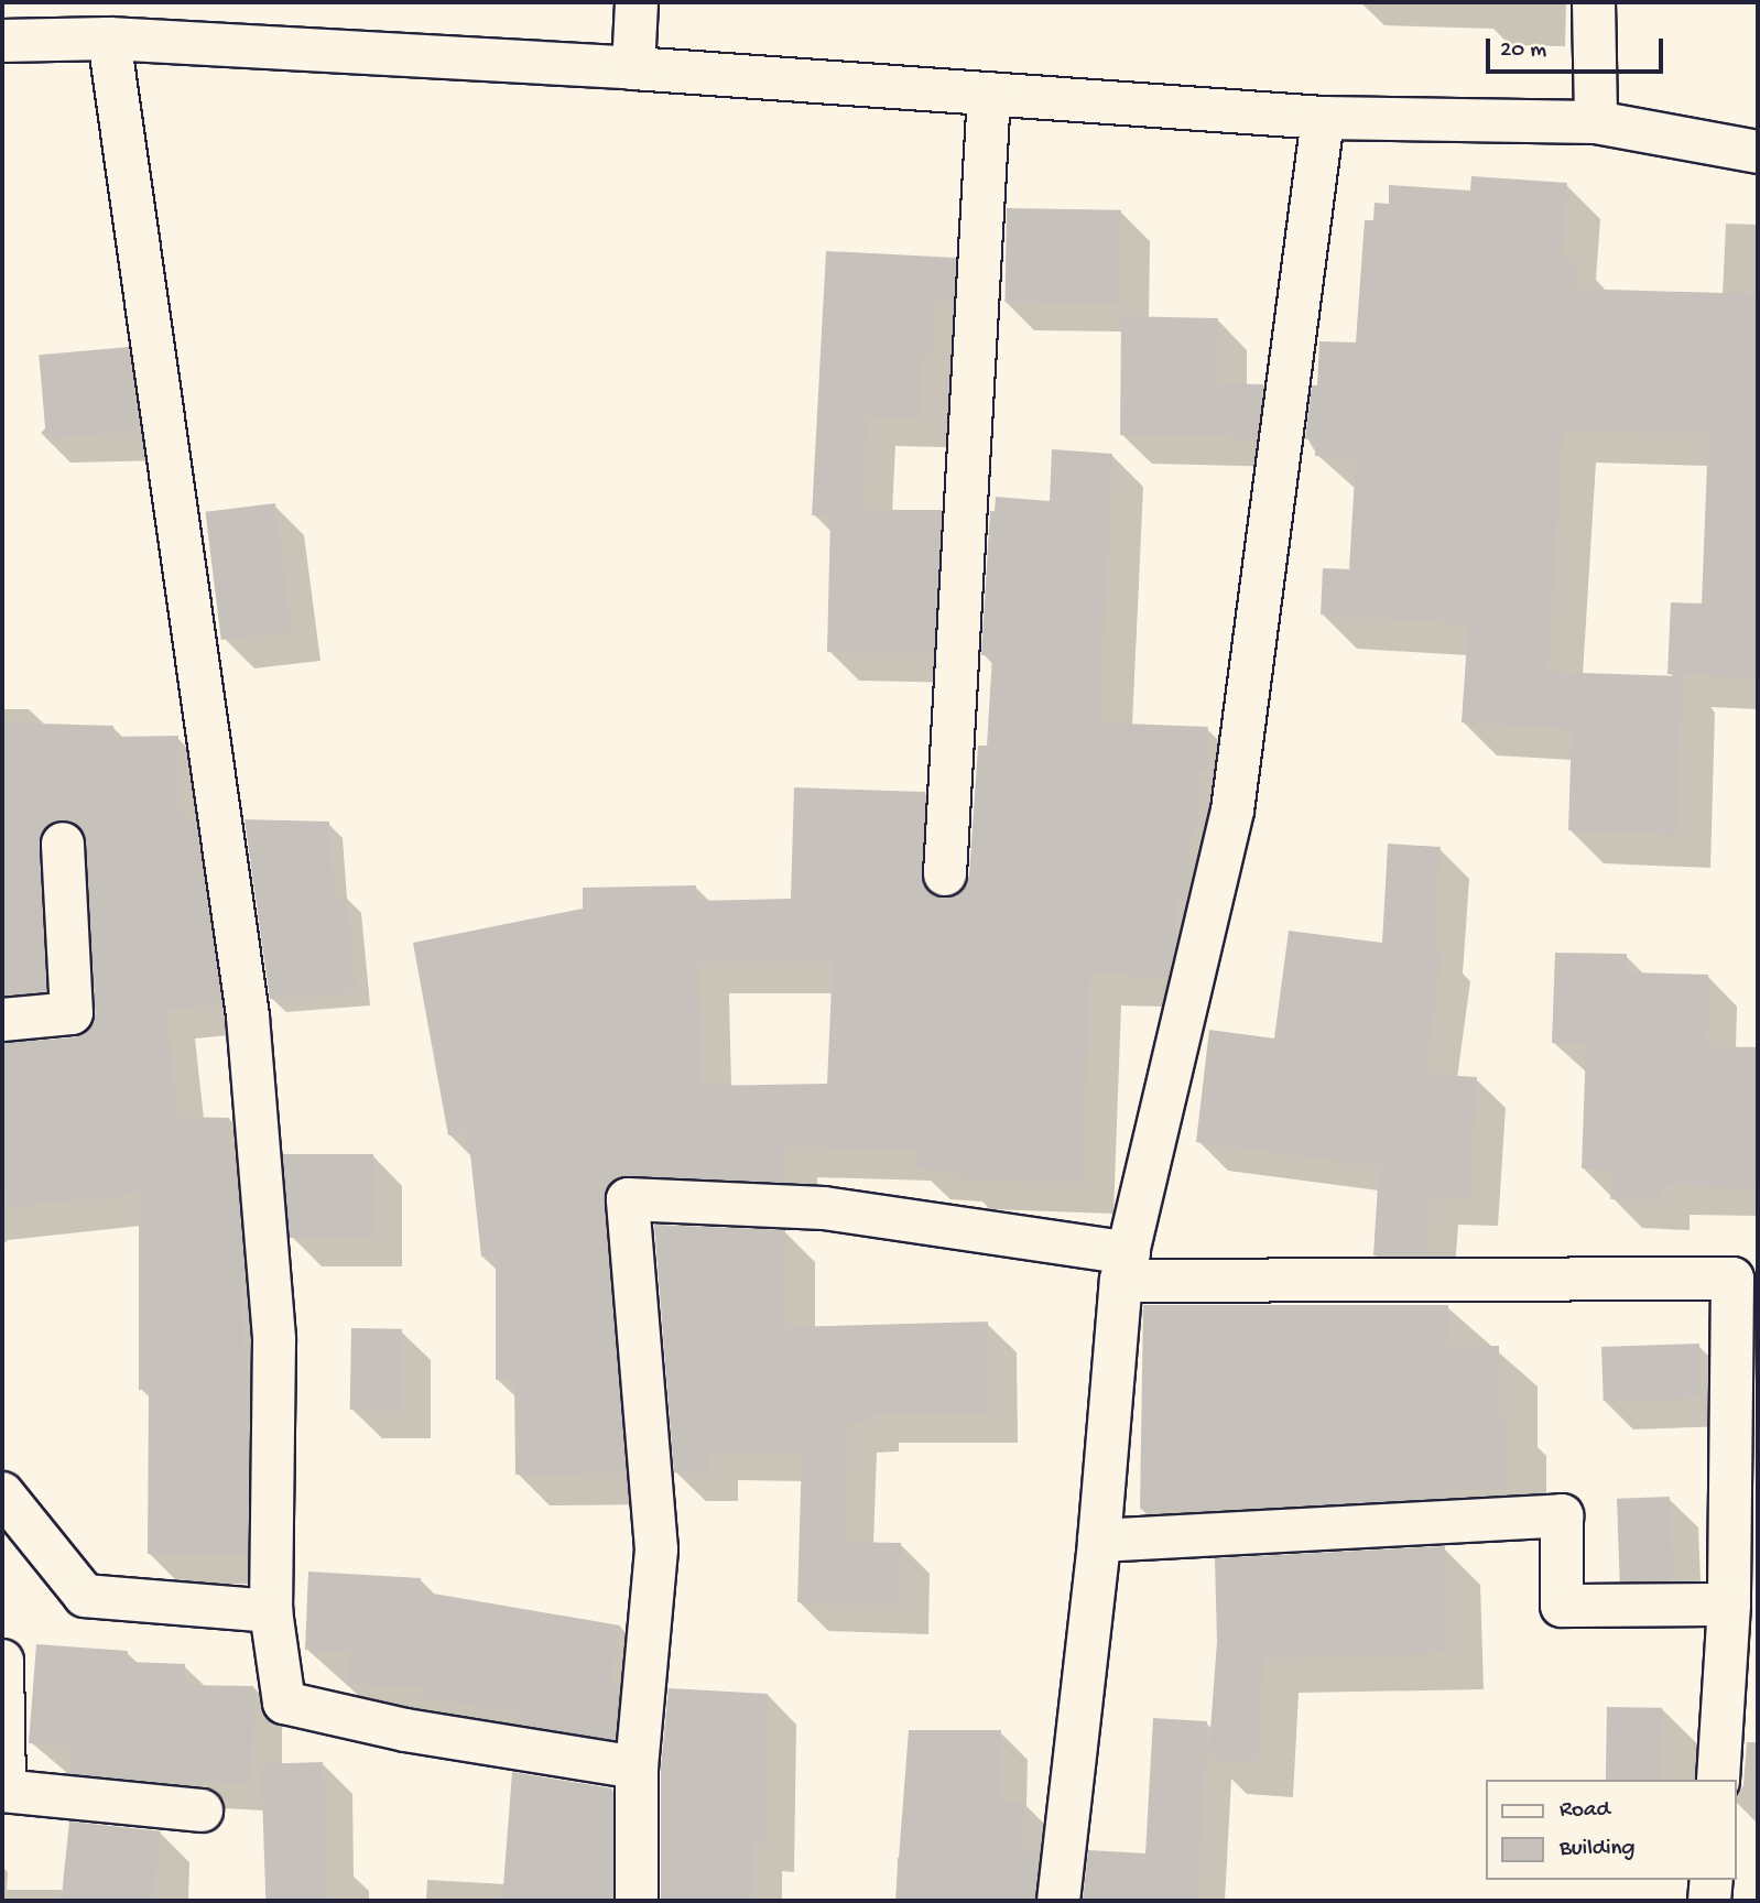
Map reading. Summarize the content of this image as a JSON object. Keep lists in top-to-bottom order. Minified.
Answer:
{"legend":["Road","Building"],"scale_bar":"20 m"}
